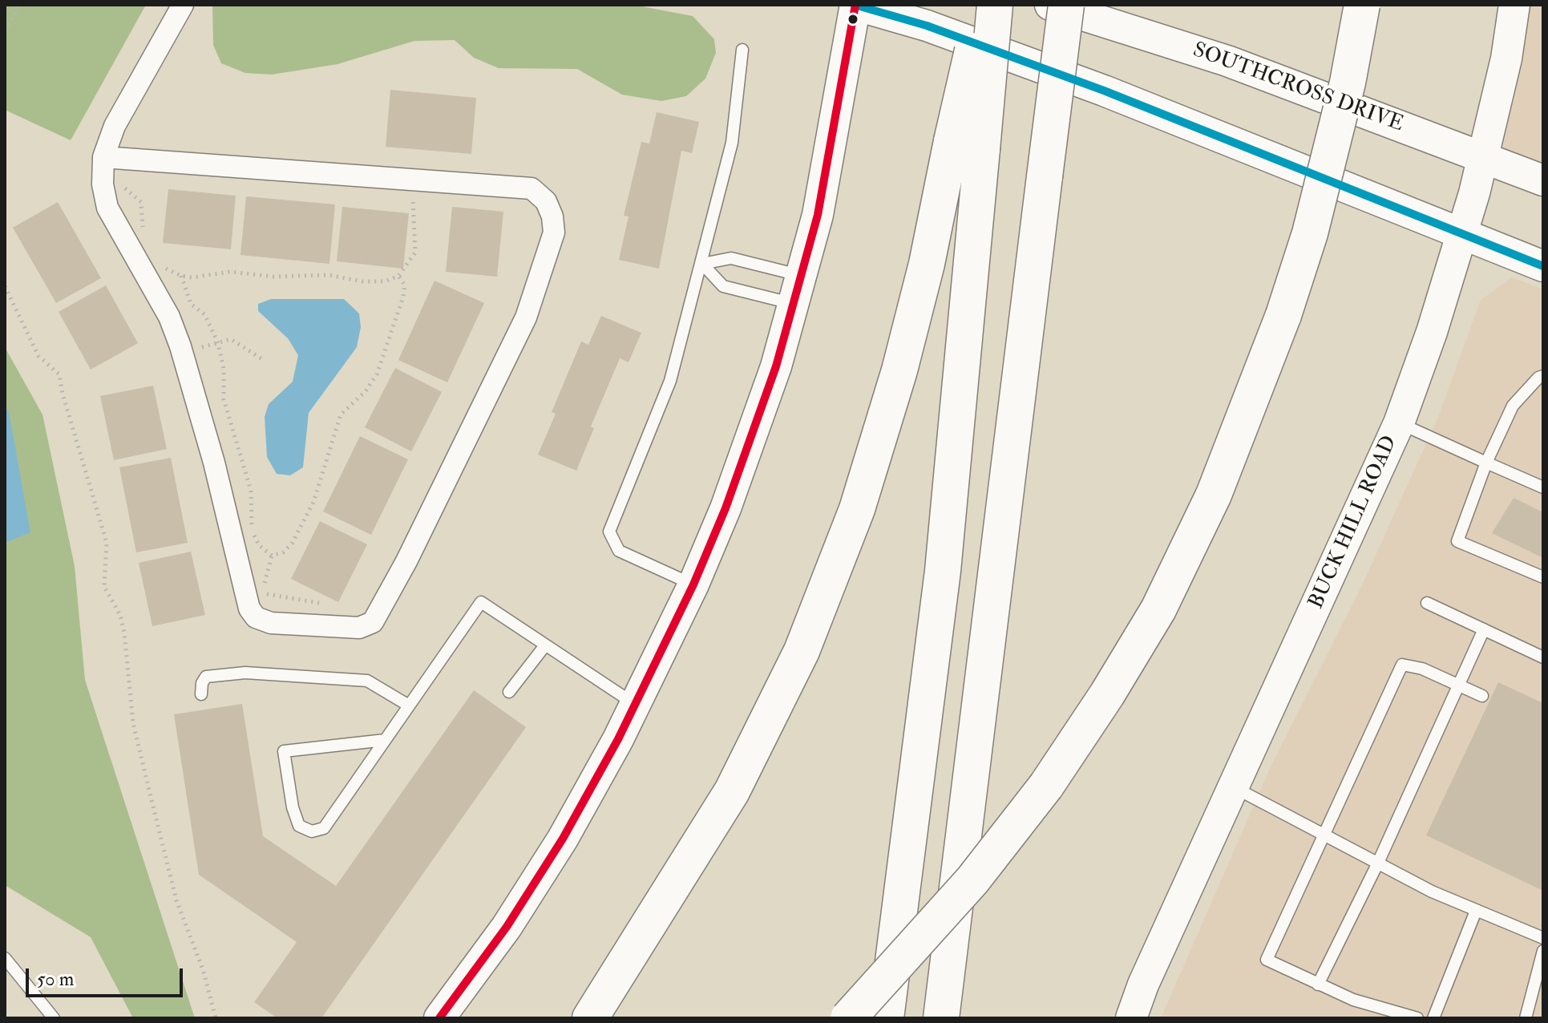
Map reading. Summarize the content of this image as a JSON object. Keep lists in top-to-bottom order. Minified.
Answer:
{"streets":{"street":["SOUTHCROSS DRIVE","BUCK HILL ROAD"]},"crossings":[["SOUTHCROSS DRIVE","BUCK HILL ROAD"]],"scale_bar":"50 m"}
